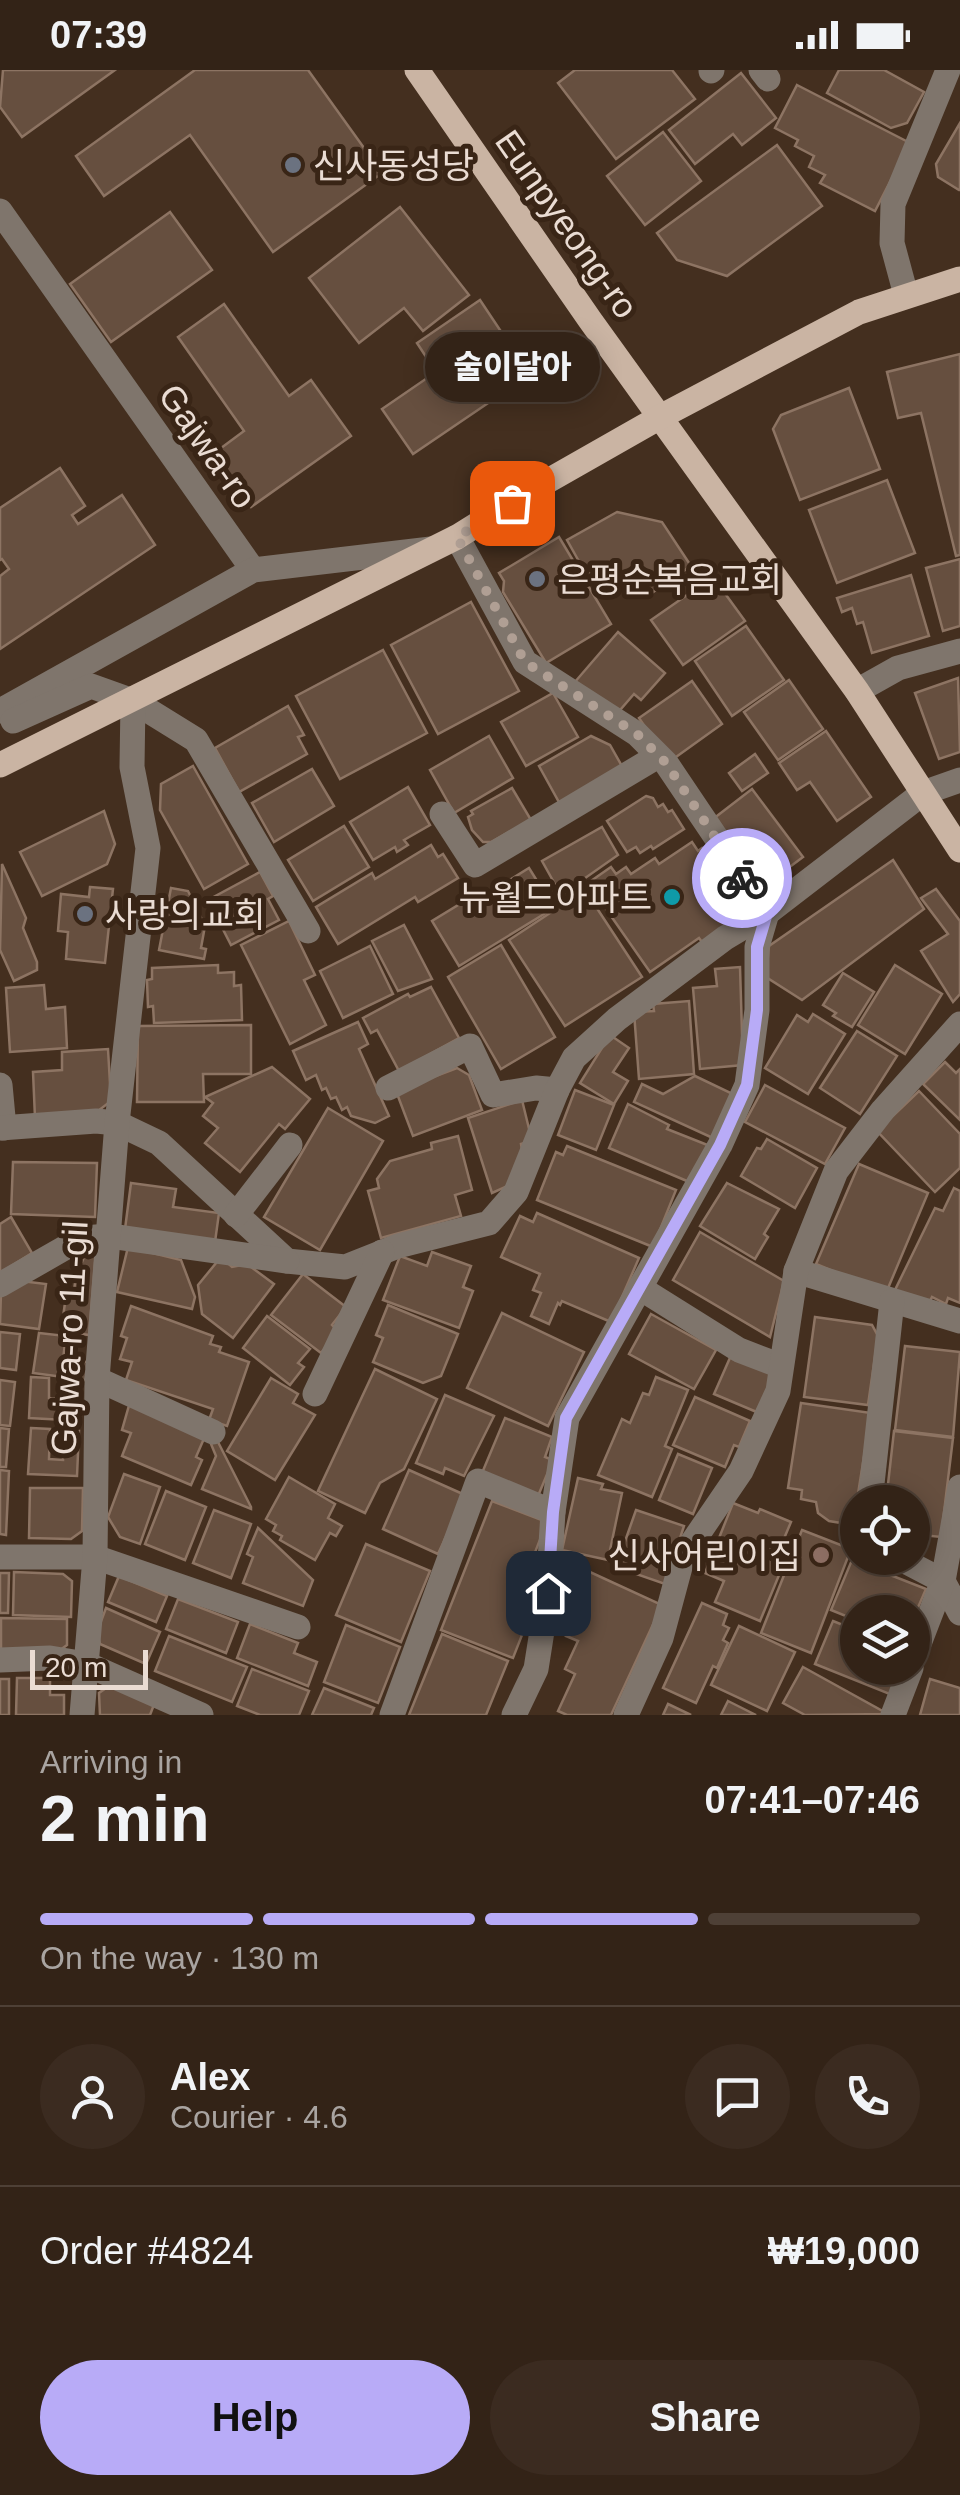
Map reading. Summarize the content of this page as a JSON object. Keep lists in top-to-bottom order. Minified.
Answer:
{"streets":{"main road":["Eunpyeong-ro"],"street":["Gajwa-ro","Gajwa-ro 11-gil"]},"places":["신사동성당","술이달아","은평순복음교회","뉴월드아파트","사랑의교회","신사어린이집"],"scale_bar":"20 m","page":{"status":"07:39","bubble":"술이달아","scale":"20 m","heading":["2 min","Arriving in","07:41–07:46"],"panel":["Alex","Courier · 4.6","Order #4824","₩19,000"],"bar":"On the way · 130 m","buttons":["Help","Share"]}}
